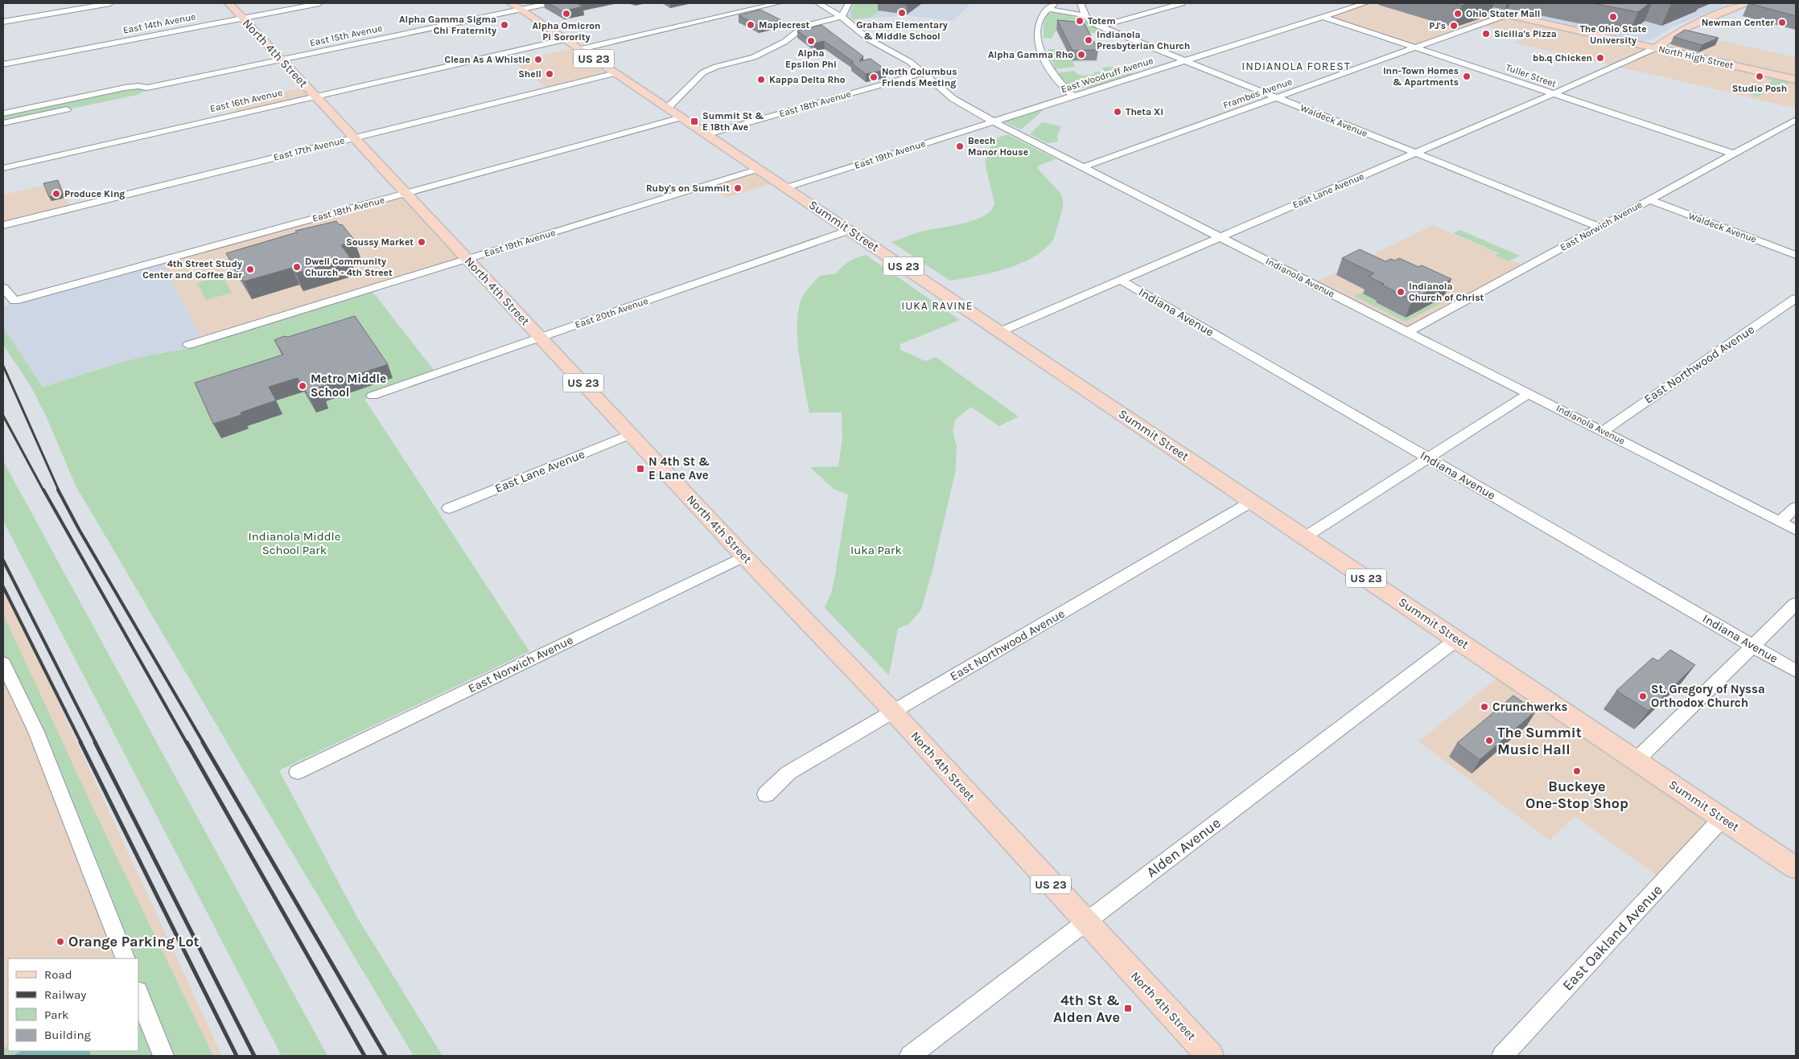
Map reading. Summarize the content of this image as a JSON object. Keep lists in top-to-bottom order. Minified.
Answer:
{"streets":{"main road":["North 4th Street","North High Street","US 23","Summit Street"],"street":["East 14th Avenue","East 15th Avenue","East Woodruff Avenue","Tuller Street","Frambes Avenue","East 16th Avenue","East 18th Avenue","Waldeck Avenue","East 17th Avenue","East 19th Avenue","East Lane Avenue","East Norwich Avenue","Indianola Avenue","Indiana Avenue","East 20th Avenue","East Northwood Avenue","Alden Avenue","East Oakland Avenue"]},"crossings":[["East 14th Avenue","North 4th Street"],["East 15th Avenue","North 4th Street"],["East 15th Avenue","Summit Street"],["North 4th Street","East 16th Avenue"],["North 4th Street","East 18th Avenue"],["North 4th Street","East 17th Avenue"],["North 4th Street","East 19th Avenue"],["North 4th Street","East Lane Avenue"],["North 4th Street","East Norwich Avenue"],["North 4th Street","East 20th Avenue"],["North 4th Street","East Northwood Avenue"],["North 4th Street","Alden Avenue"],["North High Street","Frambes Avenue"],["North High Street","East Lane Avenue"],["East Woodruff Avenue","Tuller Street"],["East Woodruff Avenue","Waldeck Avenue"],["East Woodruff Avenue","East 19th Avenue"],["East Woodruff Avenue","Indianola Avenue"],["Tuller Street","Frambes Avenue"],["Tuller Street","East Lane Avenue"],["Tuller Street","East Norwich Avenue"],["Frambes Avenue","Waldeck Avenue"],["Frambes Avenue","Indianola Avenue"],["East 16th Avenue","Summit Street"],["East 18th Avenue","Summit Street"],["East 18th Avenue","Indianola Avenue"],["Waldeck Avenue","East Lane Avenue"],["Waldeck Avenue","East Norwich Avenue"],["East 17th Avenue","Summit Street"],["East 19th Avenue","Summit Street"],["East 19th Avenue","Indianola Avenue"],["East Lane Avenue","Summit Street"],["East Lane Avenue","Indianola Avenue"],["East Lane Avenue","Indiana Avenue"],["Summit Street","East 20th Avenue"],["Summit Street","East Northwood Avenue"],["Summit Street","Alden Avenue"],["Summit Street","East Oakland Avenue"],["East Norwich Avenue","Indianola Avenue"],["Indianola Avenue","East Northwood Avenue"]],"districts":["INDIANOLA FOREST","IUKA RAVINE"],"parks":["Indianola Middle School Park","Iuka Park"],"places":{"other":["Graham Elementary & Middle School","Alpha Omicron Pi Sorority","Ohio Stater Mall","The Ohio State University","Totem","Newman Center","Alpha Gamma Sigma Chi Fraternity","Maplecrest","PJ's","Sicilia's Pizza","Indianola Presbyterian Church","Alpha Epsilon Phi","Alpha Gamma Rho","bb.q Chicken","Clean As A Whistle","Shell","Inn-Town Homes & Apartments","Studio Posh","North Columbus Friends Meeting","Kappa Delta Rho","Theta Xi","Beech Manor House","Ruby's on Summit","Produce King","Soussy Market","Dwell Community Church - 4th Street","4th Street Study Center and Coffee Bar","Indianola Church of Christ","Metro Middle School","St. Gregory of Nyssa Orthodox Church","Crunchwerks","The Summit Music Hall","Buckeye One-Stop Shop","Orange Parking Lot"],"transit":["Summit St & E 18th Ave","N 4th St & E Lane Ave","4th St & Alden Ave"]},"legend":["Road","Railway","Park","Building"]}
